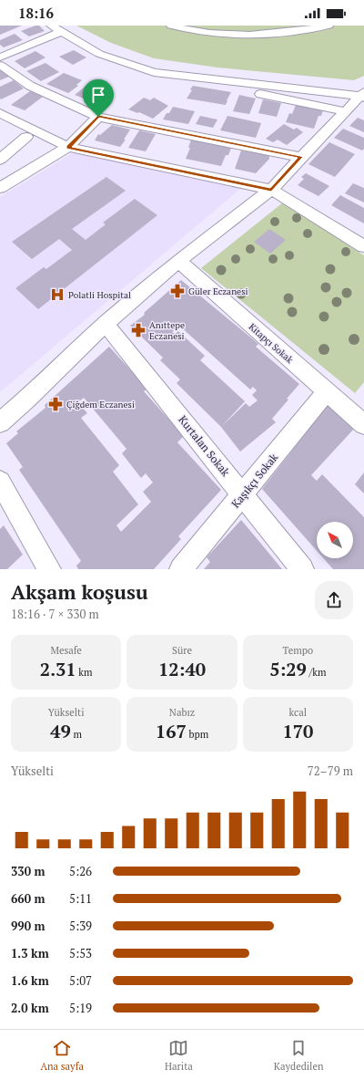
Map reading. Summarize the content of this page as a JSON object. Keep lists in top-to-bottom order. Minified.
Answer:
{"streets":{"street":["Kitapçı Sokak","Kurtalan Sokak","Kaşıkçı Sokak"]},"crossings":[["Kitapçı Sokak","Kaşıkçı Sokak"],["Kurtalan Sokak","Kaşıkçı Sokak"]],"places":{"pharmacy":["Güler Eczanesi","Anıttepe Eczanesi","Çiğdem Eczanesi"],"hospital":["Polatli Hospital"]},"north":"top left","page":{"status":"18:16","heading":["Akşam koşusu","18:16 · 7 × 330 m"],"stats":[["Mesafe","2.31 km"],["Süre","12:40"],["Tempo","5:29 /km"],["Yükselti","49 m"],["Nabız","167 bpm"],["kcal","170"]],"chart":["Yükselti","72–79 m"],"list":[{"name":"330 m","note":"5:26"},{"name":"660 m","note":"5:11"},{"name":"990 m","note":"5:39"},{"name":"1.3 km","note":"5:53"},{"name":"1.6 km","note":"5:07"},{"name":"2.0 km","note":"5:19"}],"tabs":["Ana sayfa","Harita","Kaydedilen"]}}
